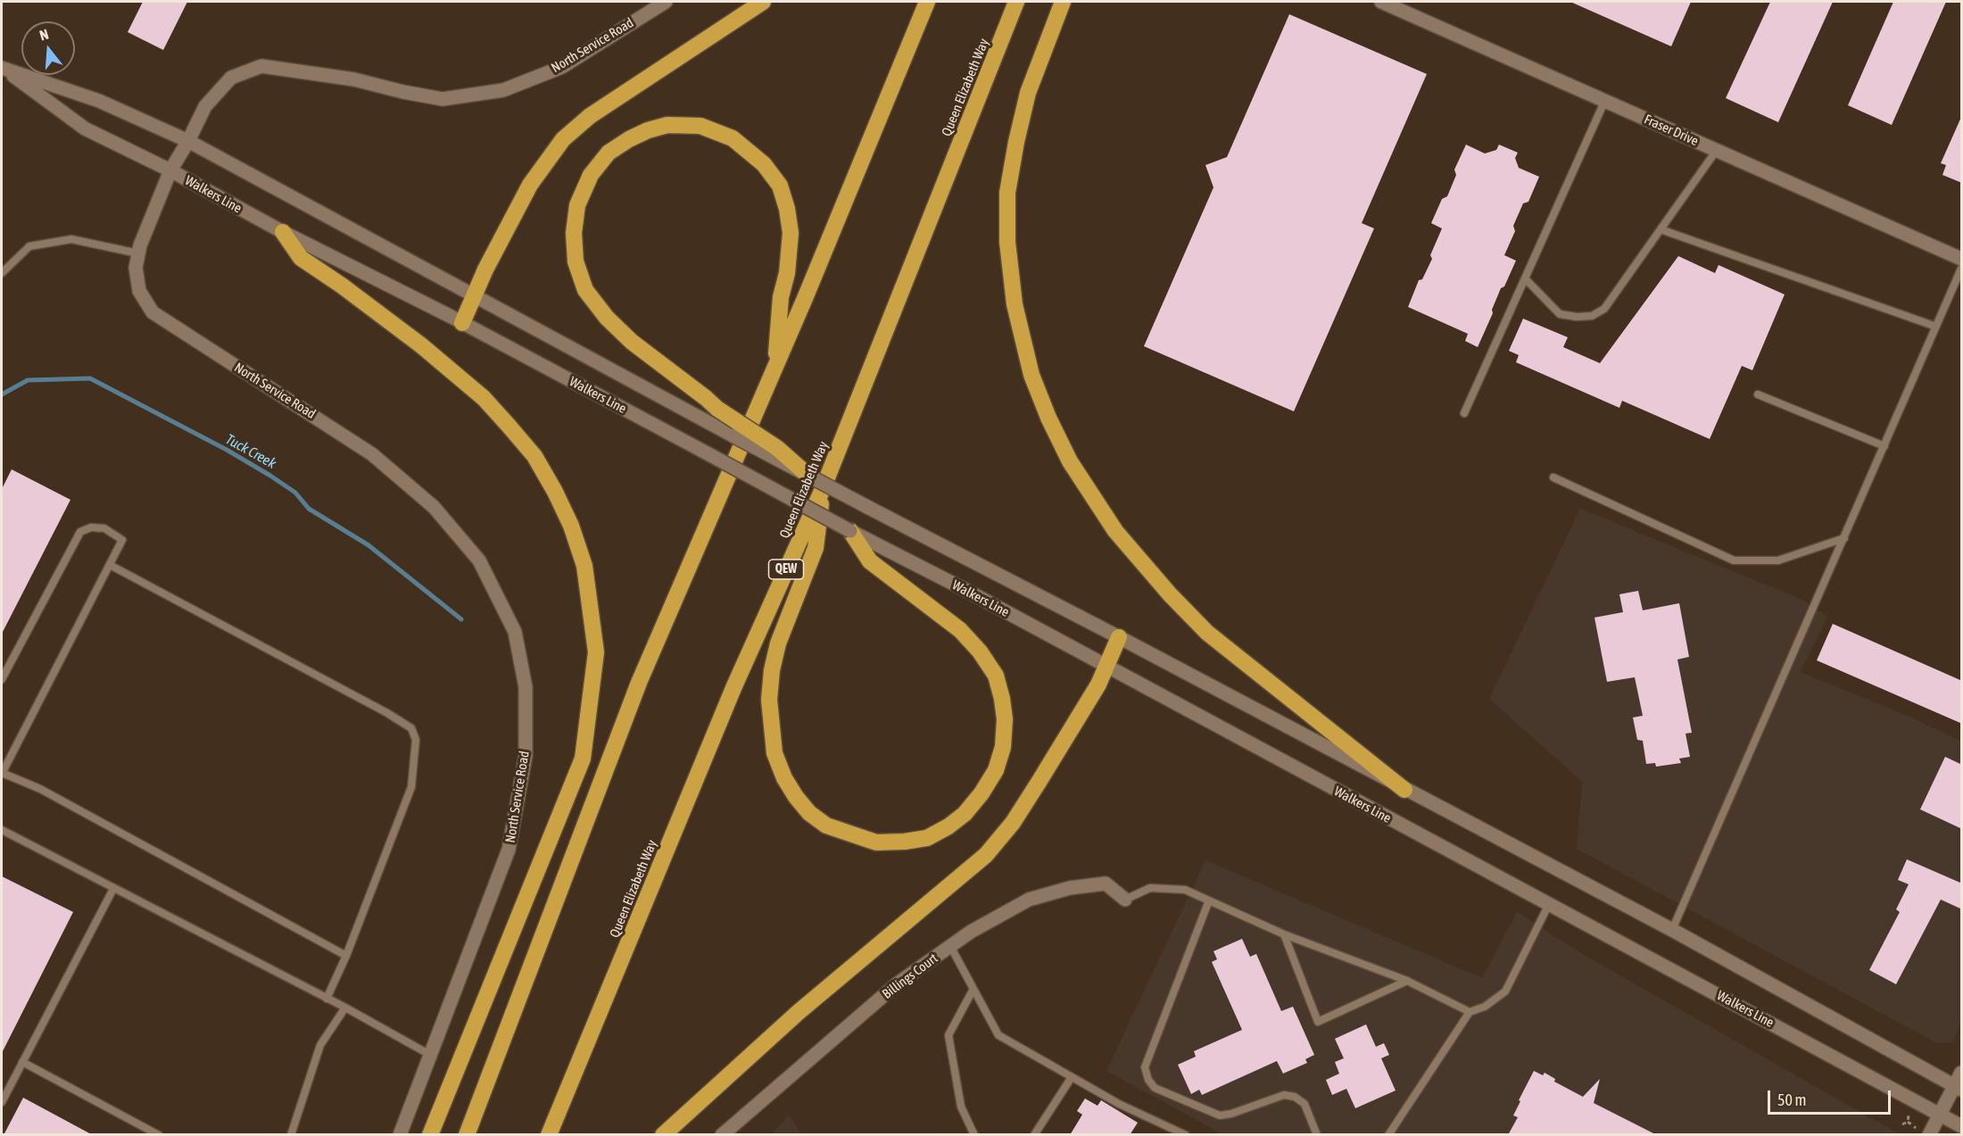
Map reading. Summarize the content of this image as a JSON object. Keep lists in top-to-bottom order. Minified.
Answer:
{"streets":{"highway":["Queen Elizabeth Way","QEW"],"main road":["North Service Road","Fraser Drive","Walkers Line","Billings Court"]},"crossings":[["North Service Road","Walkers Line"]],"water":["Tuck Creek"],"scale_bar":"50 m","north":"top"}
